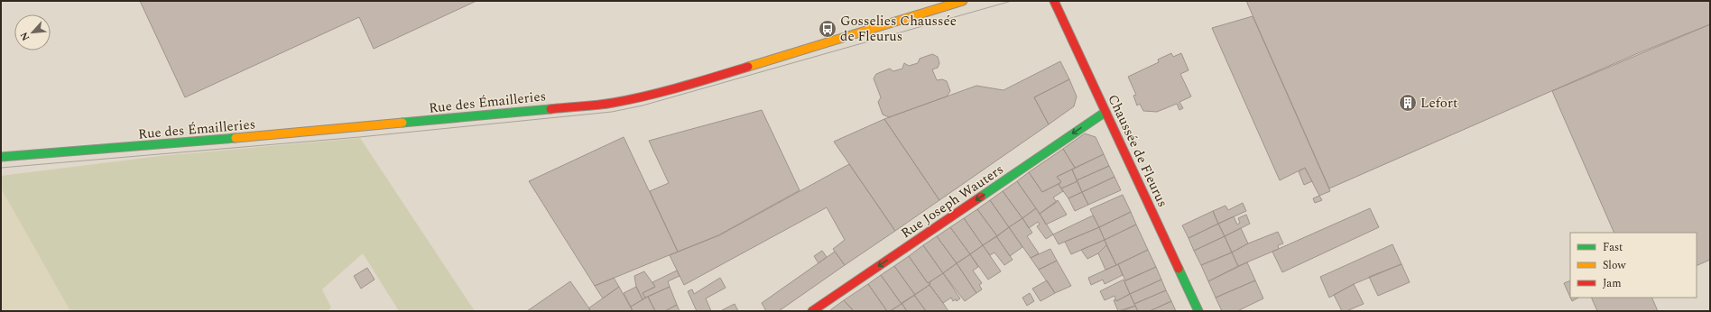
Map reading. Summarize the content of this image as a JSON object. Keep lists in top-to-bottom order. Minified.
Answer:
{"streets":{"street":["Rue des Émailleries","Chaussée de Fleurus","Rue Joseph Wauters"]},"crossings":[["Chaussée de Fleurus","Rue Joseph Wauters"]],"one_way":["Rue Joseph Wauters"],"places":{"bus stop":["Gosselies Chaussée de Fleurus"],"building":["Lefort"]},"legend":["Fast","Slow","Jam"],"north":"bottom left"}
